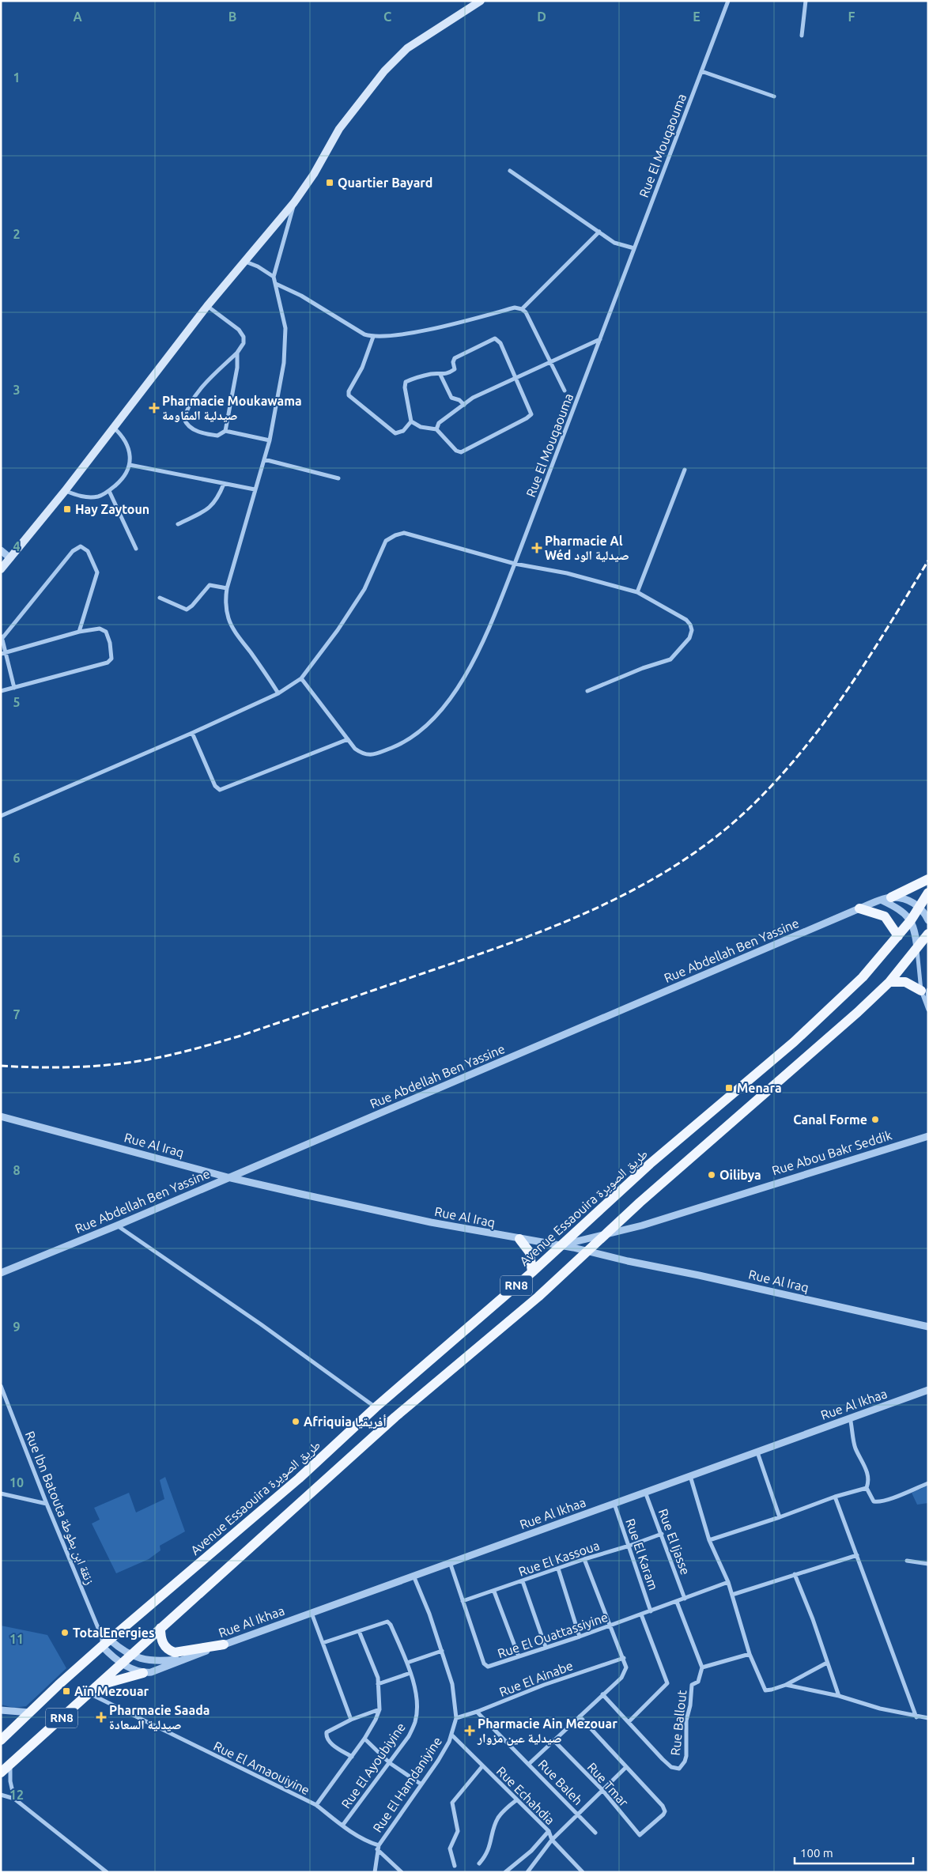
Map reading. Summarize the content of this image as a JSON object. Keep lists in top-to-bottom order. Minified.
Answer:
{"streets":{"main road":["Avenue Essaouira طريق الصويرة","RN8"],"street":["Rue El Mouqaouma","Rue Abdellah Ben Yassine","Rue Al Iraq","Rue Abou Bakr Seddik","Rue Al Ikhaa","Rue Ibn Batouta زنقة ابن بطوطة","Rue El Ijasse","Rue El Karam","Rue El Kassoua","Rue El Ouattassiyine","Rue El Ainabe","Rue Ballout","Rue El Ayoubiyine","Rue El Amaouiyine","Rue Baleh","Rue El Hamdaniyine","Rue Tmar","Rue Echahdia"]},"crossings":[["Rue Abdellah Ben Yassine","Rue Al Iraq"],["Rue Al Iraq","Rue Abou Bakr Seddik"],["Rue Al Iraq","Avenue Essaouira طريق الصويرة"],["Rue Al Iraq","RN8"],["Rue Abou Bakr Seddik","Avenue Essaouira طريق الصويرة"],["Rue Abou Bakr Seddik","RN8"],["Avenue Essaouira طريق الصويرة","RN8"],["Avenue Essaouira طريق الصويرة","Rue Al Ikhaa"],["Avenue Essaouira طريق الصويرة","Rue Ibn Batouta زنقة ابن بطوطة"],["RN8","Rue Al Ikhaa"],["RN8","Rue El Amaouiyine"],["Rue Al Ikhaa","Rue Ibn Batouta زنقة ابن بطوطة"],["Rue Al Ikhaa","Rue El Ijasse"],["Rue Al Ikhaa","Rue El Karam"],["Rue Al Ikhaa","Rue El Ouattassiyine"],["Rue Al Ikhaa","Rue El Hamdaniyine"],["Rue El Ijasse","Rue El Kassoua"],["Rue El Ijasse","Rue El Ouattassiyine"],["Rue El Karam","Rue El Kassoua"],["Rue El Karam","Rue El Ouattassiyine"],["Rue El Kassoua","Rue El Ouattassiyine"],["Rue El Ainabe","Rue Baleh"],["Rue El Ainabe","Rue El Hamdaniyine"],["Rue El Ayoubiyine","Rue El Amaouiyine"],["Rue El Amaouiyine","Rue El Hamdaniyine"],["Rue El Hamdaniyine","Rue Echahdia"]],"places":{"transit":["Quartier Bayard","Hay Zaytoun","Menara","Aïn Mezouar"],"health":["Pharmacie Moukawama صيدلية المقاومة","Pharmacie Al Wéd صيدلية الود","Pharmacie Saada صيدلية السعادة","Pharmacie Ain Mezouar صيدلية عين مزوار"],"other":["Canal Forme","Oilibya","Afriquia أفريقيا","TotalEnergies"]},"scale_bar":"100 m","grid":{"columns":["A","B","C","D","E","F"],"rows":["1","2","3","4","5","6","7","8","9","10","11","12"]}}
